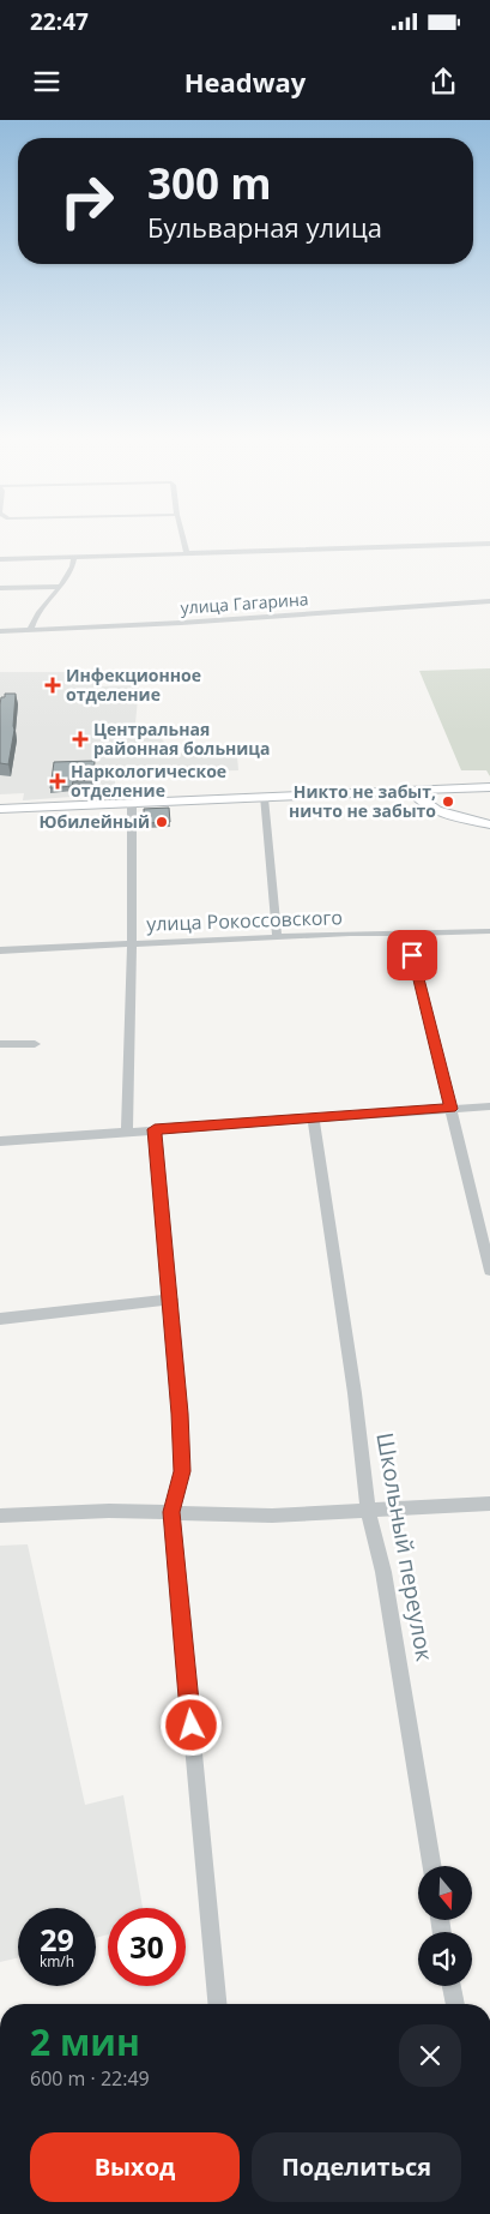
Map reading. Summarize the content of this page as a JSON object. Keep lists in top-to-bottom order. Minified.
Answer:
{"streets":{"street":["улица Гагарина","улица Рокоссовского","Школьный переулок"]},"places":{"health":["Инфекционное отделение","Центральная районная больница","Наркологическое отделение"],"other":["Никто не забыт, ничто не забыто","Юбилейный"]},"north":"bottom","page":{"status":"22:47","header":"Headway","turn":["300 m","Бульварная улица"],"speed":"29 km/h","limit":"30","heading":["2 мин","600 m · 22:49"],"buttons":["Выход","Поделиться"]}}
